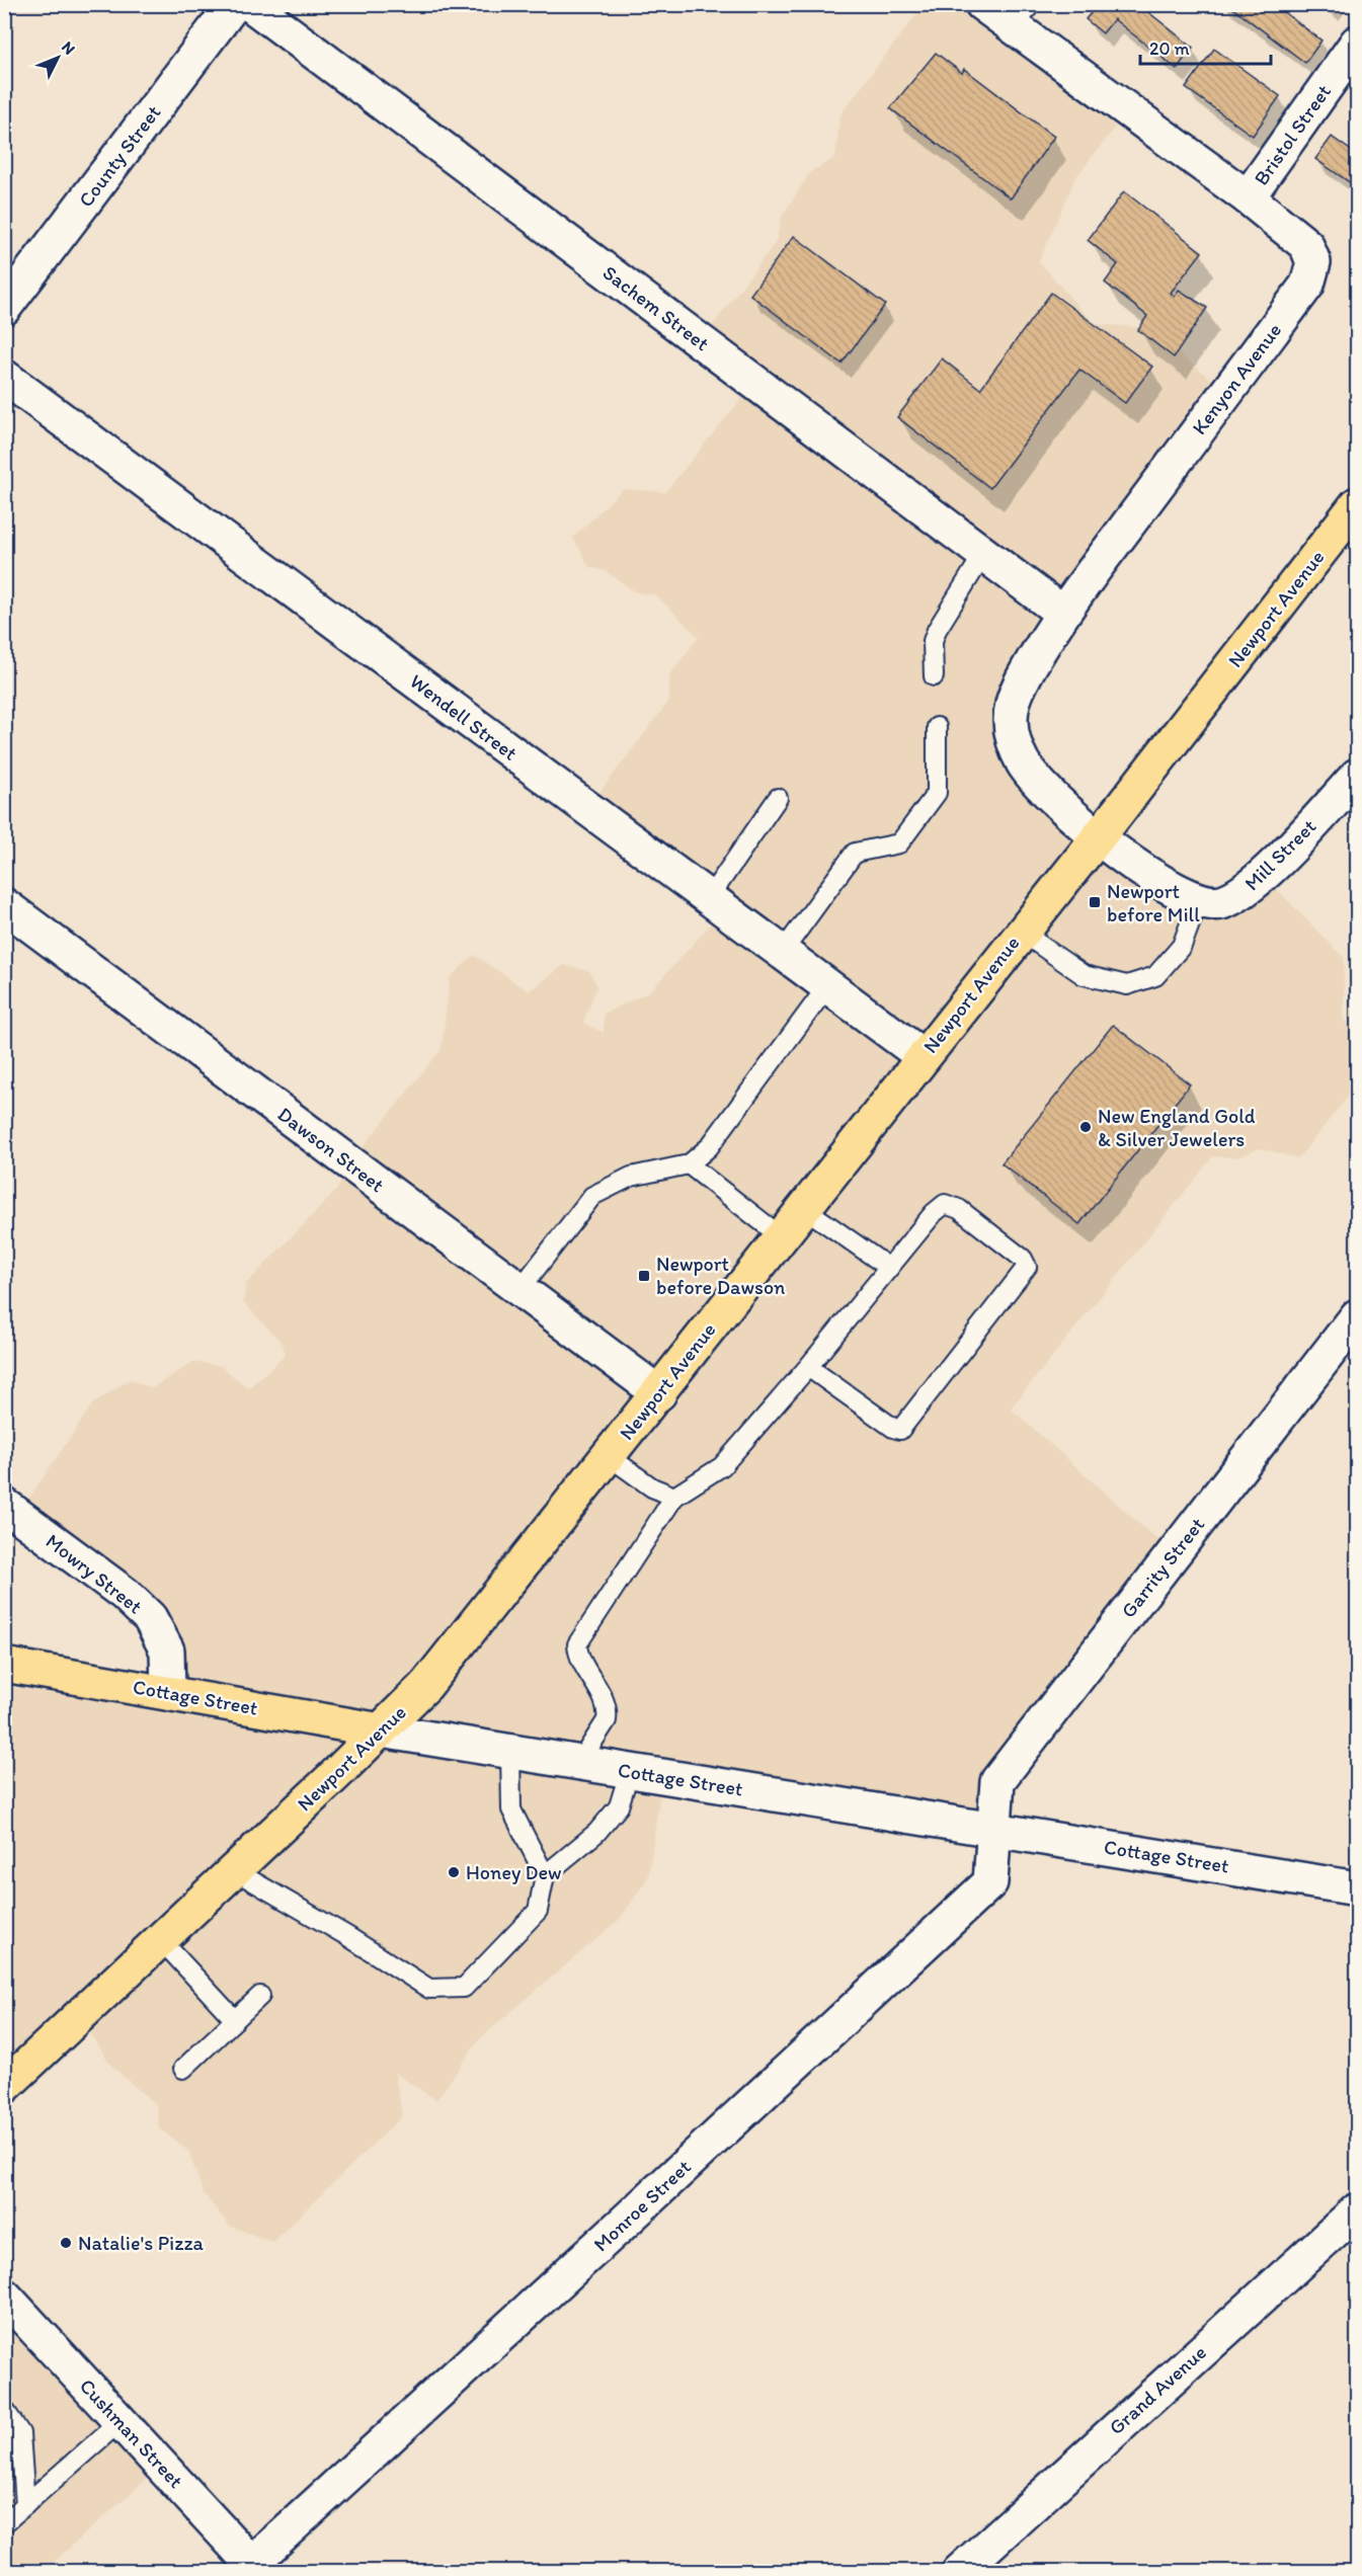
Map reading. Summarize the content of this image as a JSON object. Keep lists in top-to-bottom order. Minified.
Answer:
{"streets":{"main road":["Newport Avenue","Cottage Street"],"street":["Bristol Street","County Street","Sachem Street","Kenyon Avenue","Wendell Street","Mill Street","Dawson Street","Garrity Street","Mowry Street","Monroe Street","Grand Avenue","Cushman Street"]},"crossings":[["Bristol Street","Kenyon Avenue"],["Sachem Street","Kenyon Avenue"],["Kenyon Avenue","Newport Avenue"],["Newport Avenue","Wendell Street"],["Newport Avenue","Dawson Street"],["Newport Avenue","Cottage Street"],["Garrity Street","Cottage Street"],["Garrity Street","Monroe Street"],["Mowry Street","Cottage Street"],["Cottage Street","Monroe Street"],["Monroe Street","Cushman Street"]],"places":{"transit":["Newport before Mill","Newport before Dawson"],"other":["New England Gold & Silver Jewelers","Honey Dew","Natalie's Pizza"]},"scale_bar":"20 m","north":"top right"}
